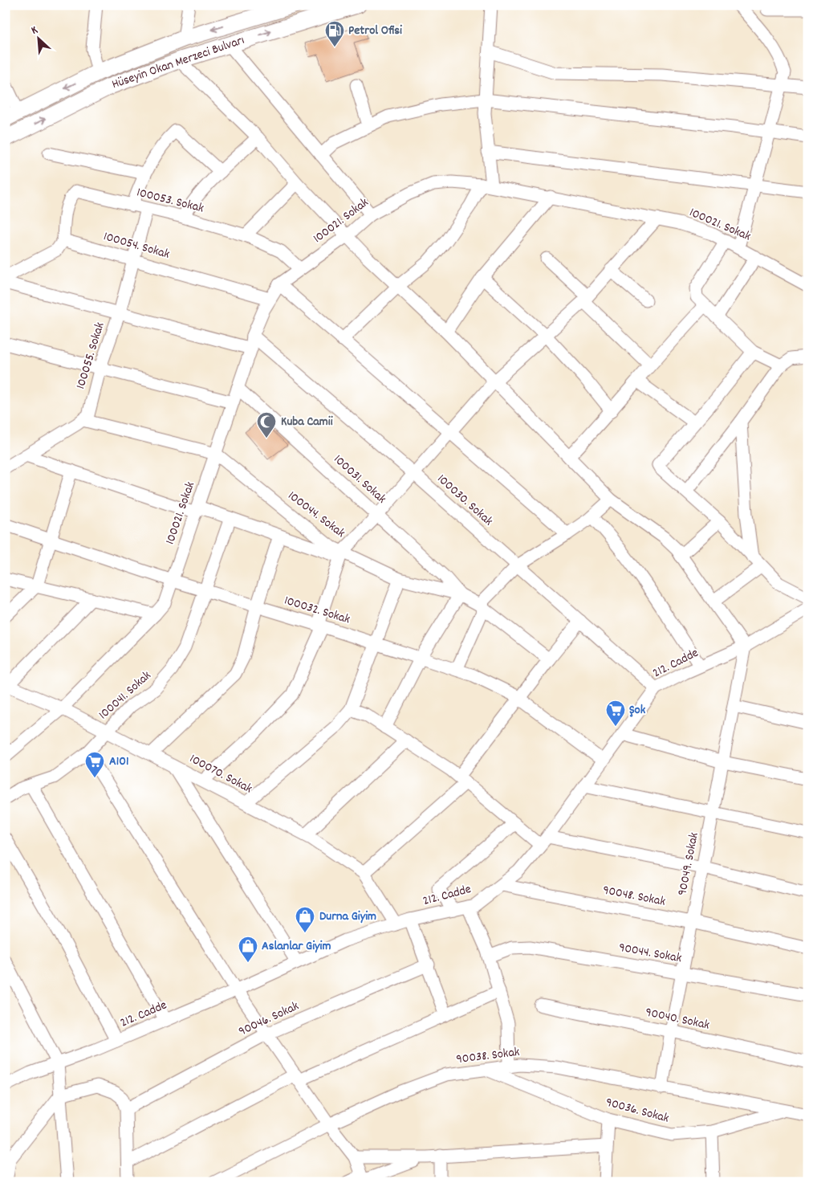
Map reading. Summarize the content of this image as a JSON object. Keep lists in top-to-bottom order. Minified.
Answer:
{"streets":{"main road":["Hüseyin Okan Merzeci Bulvarı"],"street":["100053. Sokak","100021. Sokak","100054. Sokak","100055. Sokak","100031. Sokak","100030. Sokak","100044. Sokak","100032. Sokak","212. Cadde","100041. Sokak","100070. Sokak","90049. Sokak","90048. Sokak","90044. Sokak","90046. Sokak","90040. Sokak","90038. Sokak","90036. Sokak"]},"crossings":[["100053. Sokak","100021. Sokak"],["100053. Sokak","100054. Sokak"],["100053. Sokak","100055. Sokak"],["100021. Sokak","100054. Sokak"],["100021. Sokak","100031. Sokak"],["100021. Sokak","100030. Sokak"],["100021. Sokak","100044. Sokak"],["100021. Sokak","100032. Sokak"],["100021. Sokak","100070. Sokak"],["100054. Sokak","100055. Sokak"],["100055. Sokak","100044. Sokak"],["100031. Sokak","100044. Sokak"],["100030. Sokak","212. Cadde"],["100032. Sokak","212. Cadde"],["100032. Sokak","100041. Sokak"],["212. Cadde","100070. Sokak"],["212. Cadde","90049. Sokak"],["212. Cadde","90048. Sokak"],["100041. Sokak","100070. Sokak"],["90049. Sokak","90048. Sokak"],["90049. Sokak","90044. Sokak"],["90049. Sokak","90040. Sokak"],["90049. Sokak","90038. Sokak"],["90038. Sokak","90036. Sokak"]],"places":{"fuel station":["Petrol Ofisi"],"mosque":["Kuba Camii"],"supermarket":["Şok","A101"],"shop":["Durna Giyim","Aslanlar Giyim"]},"north":"top left"}
